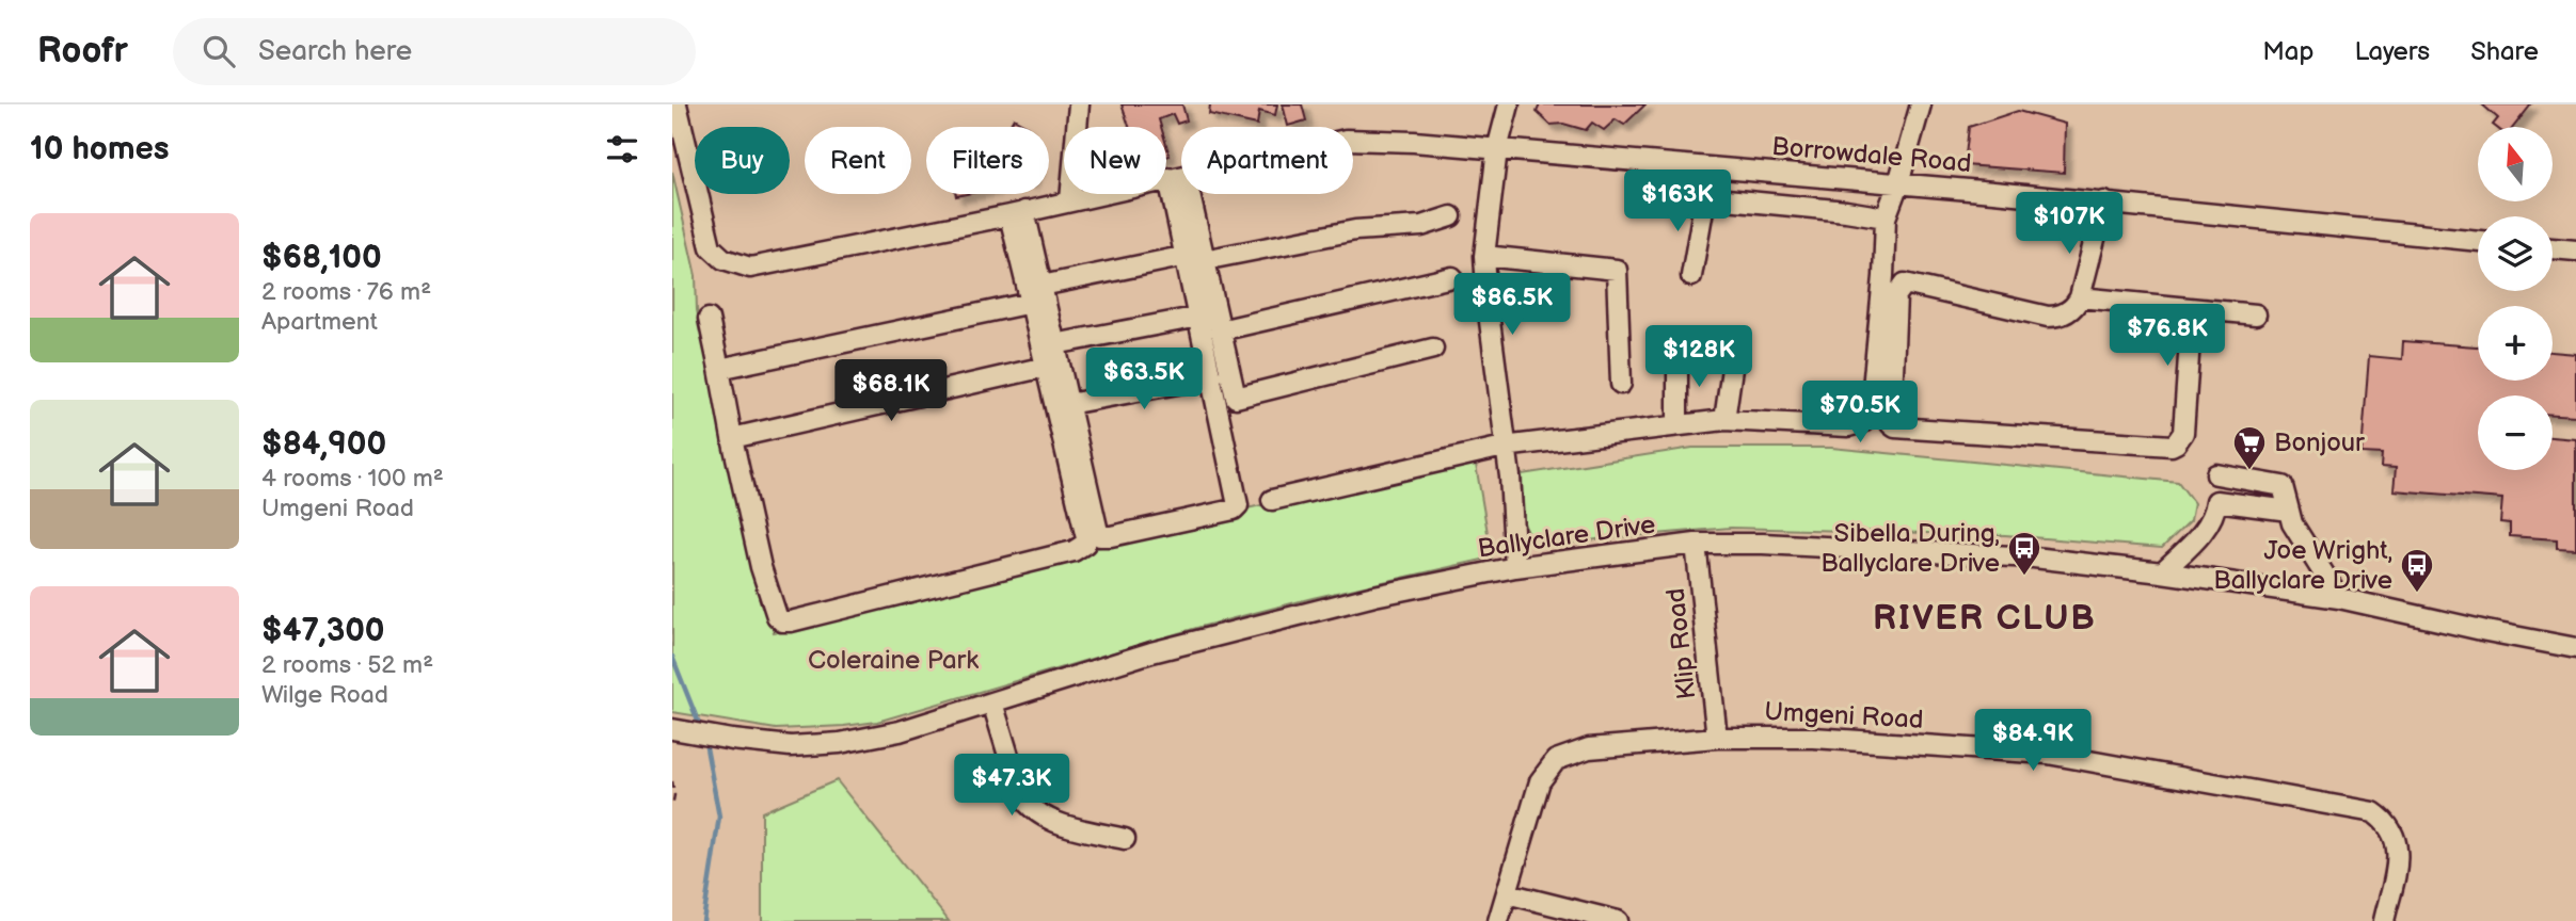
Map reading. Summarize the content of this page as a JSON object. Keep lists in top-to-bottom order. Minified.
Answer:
{"streets":{"street":["Borrowdale Road","Ballyclare Drive","Klip Road","Umgeni Road"]},"crossings":[["Ballyclare Drive","Klip Road"],["Klip Road","Umgeni Road"]],"districts":["RIVER CLUB"],"parks":["Coleraine Park"],"places":{"supermarket":["Bonjour"],"bus stop":["Sibella During, Ballyclare Drive","Joe Wright, Ballyclare Drive"]},"north":"top","page":{"header":"Roofr","search":"Search here","nav":["Map","Layers","Share"],"heading":"10 homes","map_buttons":["+","−"],"chip":["Buy","Rent","Filters","New","Apartment"],"price":["$163K","$107K","$86.5K","$76.8K","$128K","$63.5K","$68.1K","$70.5K","$84.9K","$47.3K"],"list":[{"name":"$68,100","note":"2 rooms · 76 m² · Apartment"},{"name":"$84,900","note":"4 rooms · 100 m² · Umgeni Road"},{"name":"$47,300","note":"2 rooms · 52 m² · Wilge Road"}]}}
